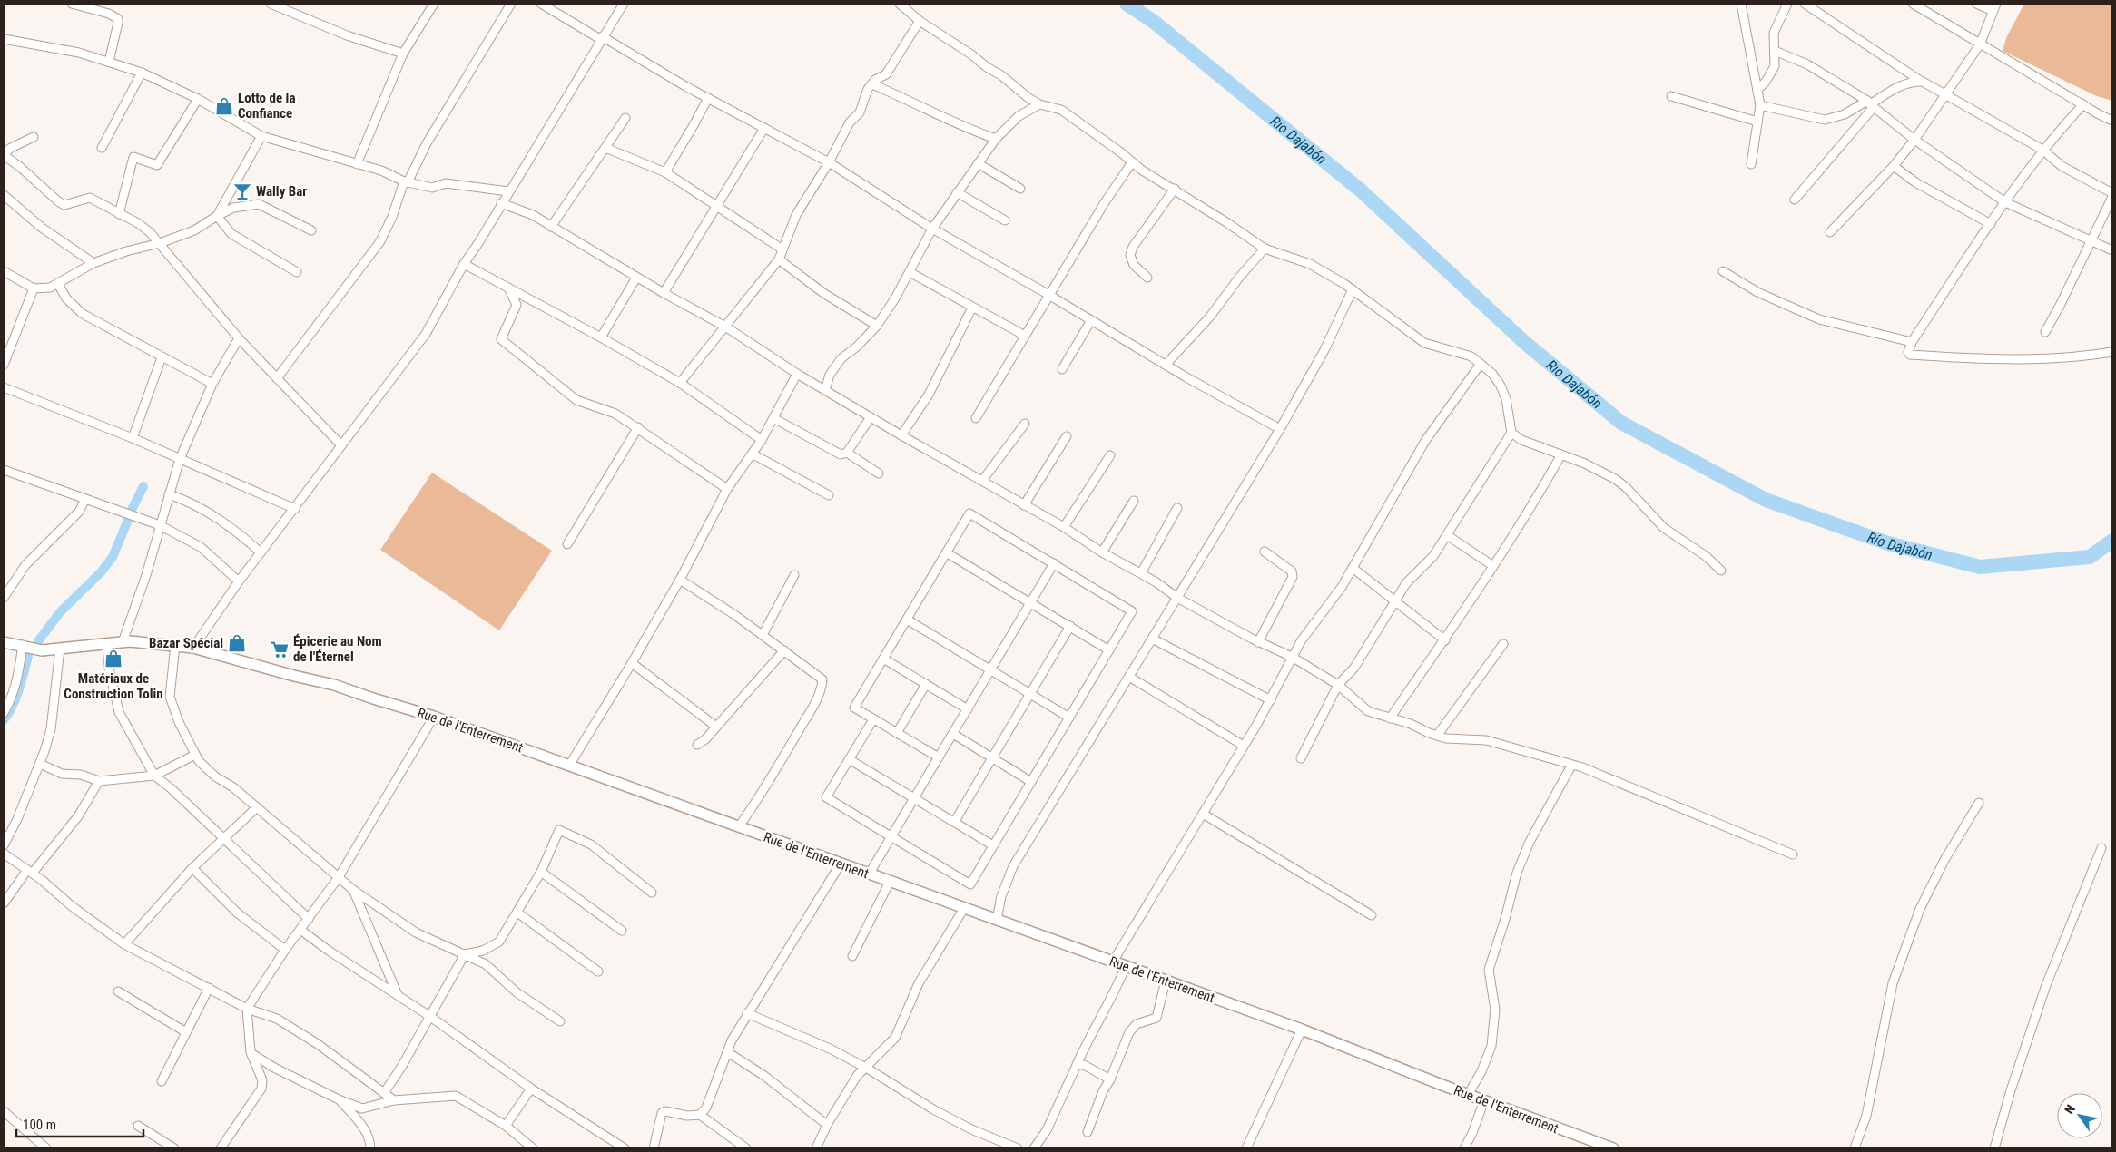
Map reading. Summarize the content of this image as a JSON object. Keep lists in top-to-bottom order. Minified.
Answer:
{"streets":{"street":["Rue de l'Enterrement"]},"water":["Río Dajabón"],"places":{"shop":["Lotto de la Confiance","Bazar Spécial","Matériaux de Construction Tolin"],"bar":["Wally Bar"],"supermarket":["Épicerie au Nom de l'Éternel"]},"scale_bar":"100 m","north":"top left"}
